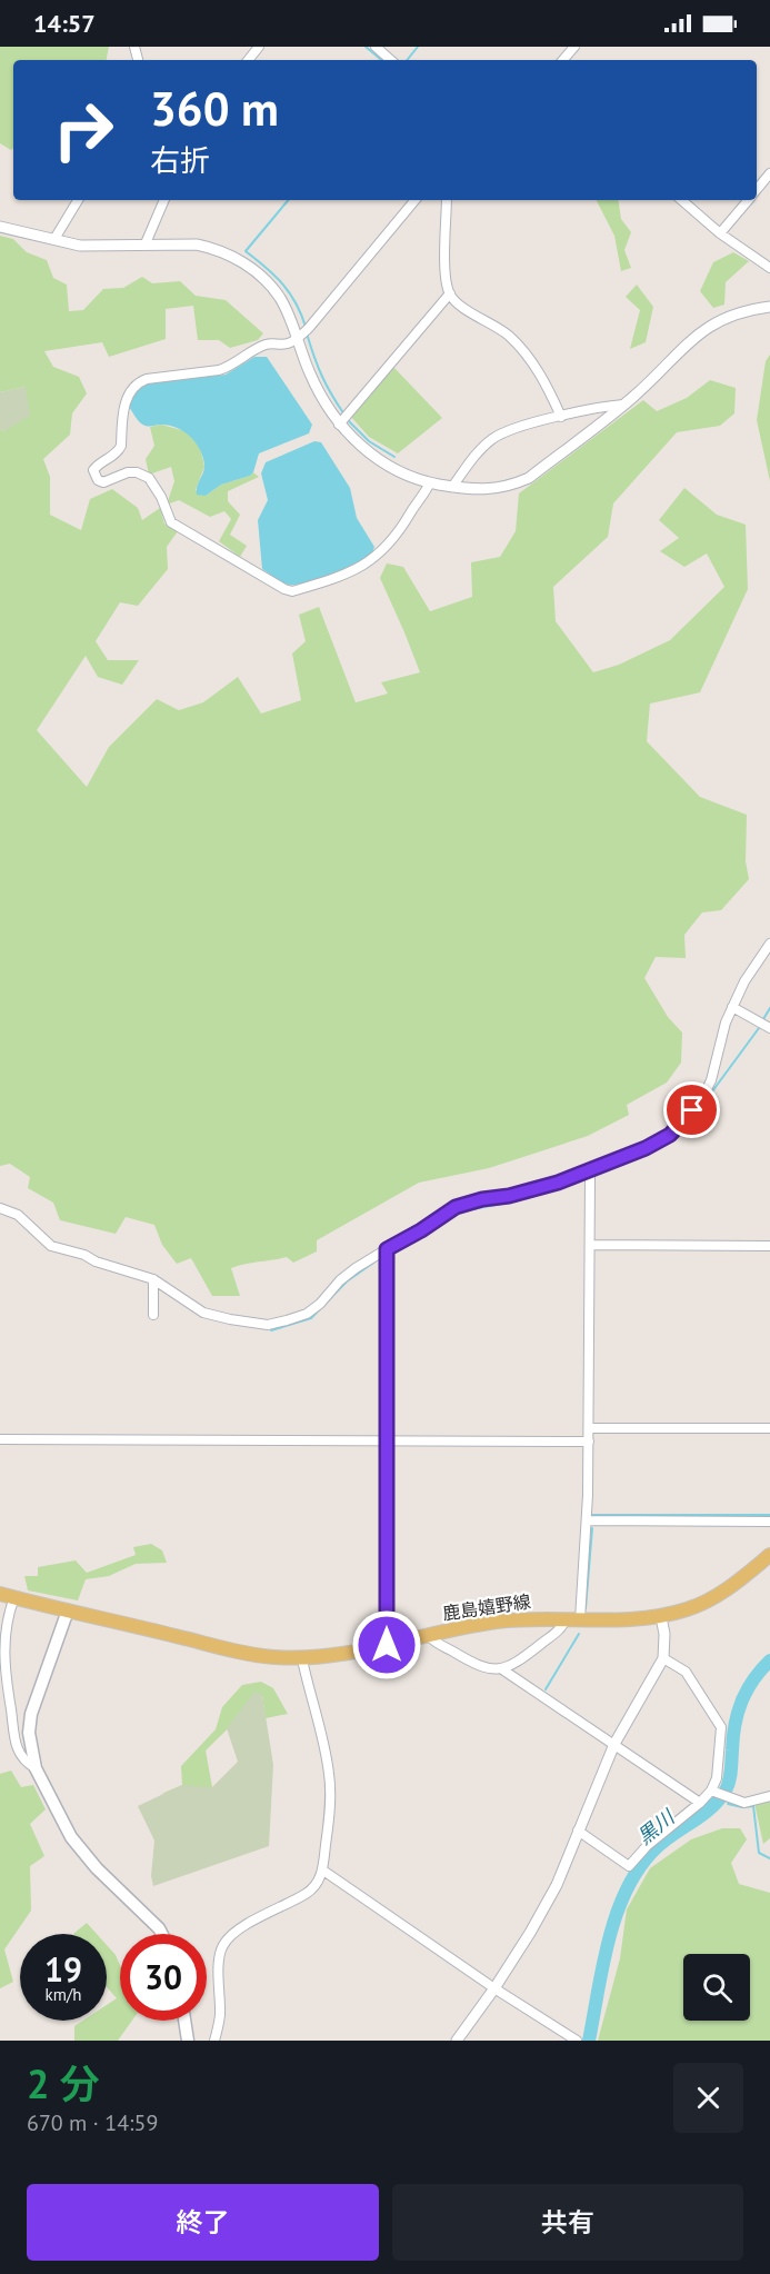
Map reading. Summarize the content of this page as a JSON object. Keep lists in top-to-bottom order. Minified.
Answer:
{"streets":{"main road":["鹿島嬉野線"]},"water":["黒川"],"page":{"status":"14:57","turn":["360 m","右折"],"speed":"19 km/h","limit":"30","heading":["2 分","670 m · 14:59"],"buttons":["終了","共有"]}}
